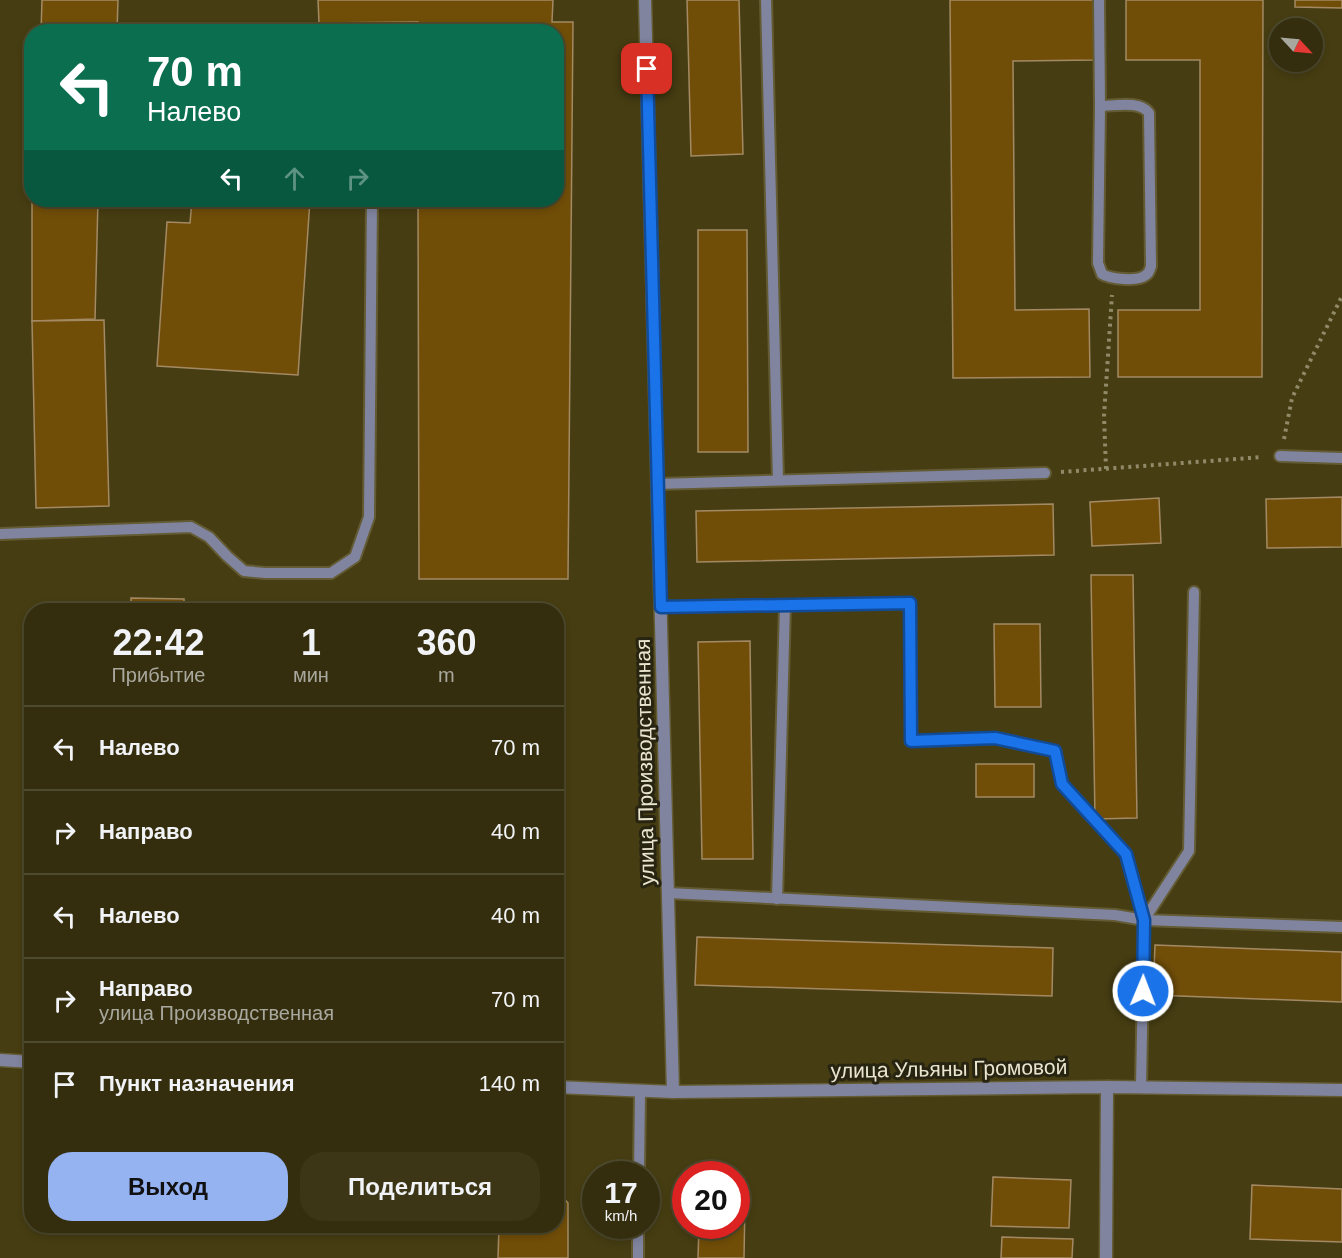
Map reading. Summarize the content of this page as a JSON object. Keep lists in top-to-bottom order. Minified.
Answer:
{"streets":{"street":["улица Производственная","улица Ульяны Громовой"]},"crossings":[["улица Производственная","улица Ульяны Громовой"]],"north":"bottom right","page":{"turn":["70 m","Налево"],"eta":["22:42","Прибытие","1","мин","360","m"],"list":[{"name":"Налево","value":"70 m"},{"name":"Направо","value":"40 m"},{"name":"Налево","value":"40 m"},{"name":"Направо","note":"улица Производственная","value":"70 m"},{"name":"Пункт назначения","value":"140 m"}],"buttons":["Выход","Поделиться"],"speed":"17 km/h","limit":"20"}}
